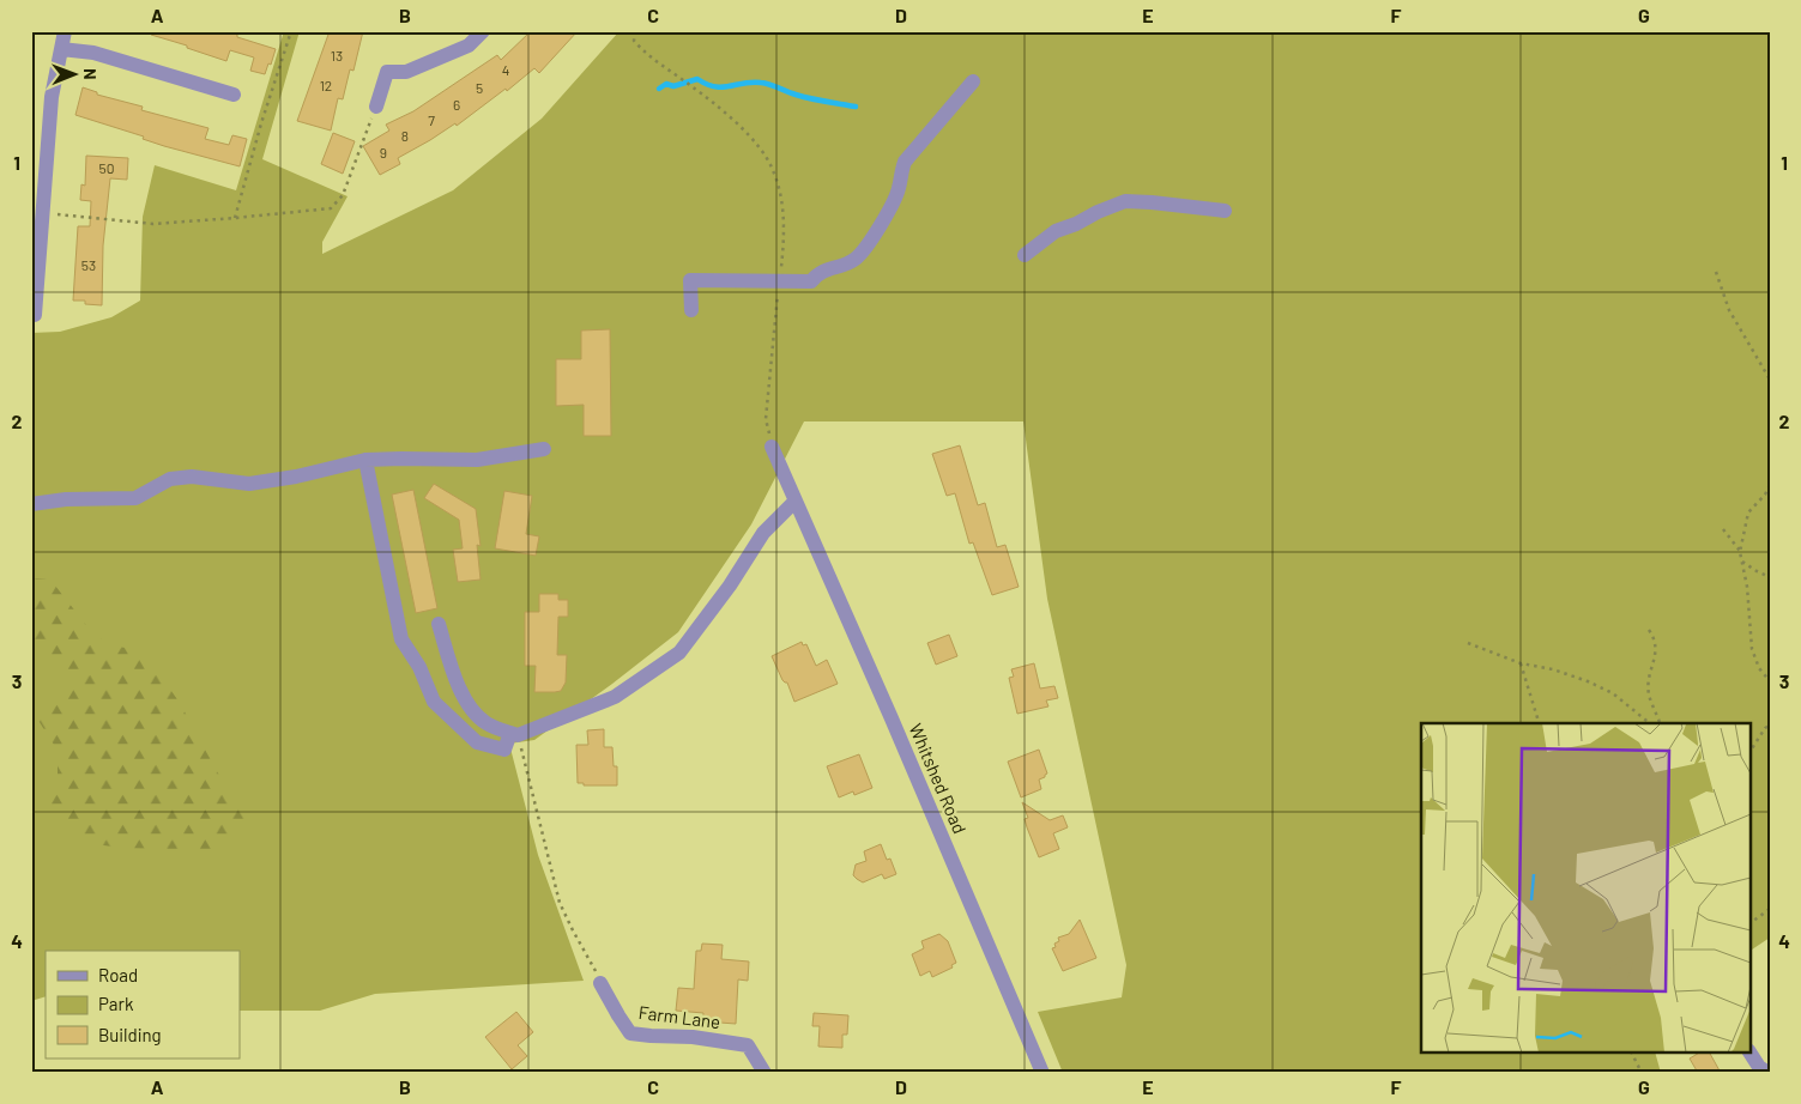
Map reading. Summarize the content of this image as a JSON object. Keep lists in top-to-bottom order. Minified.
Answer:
{"streets":{"street":["Whitshed Road","Farm Lane"]},"house_numbers":["13","4","12","5","6","7","8","9","50","53"],"legend":["Road","Park","Building"],"north":"right","grid":{"columns":["A","B","C","D","E","F","G"],"rows":["1","2","3","4"]}}
